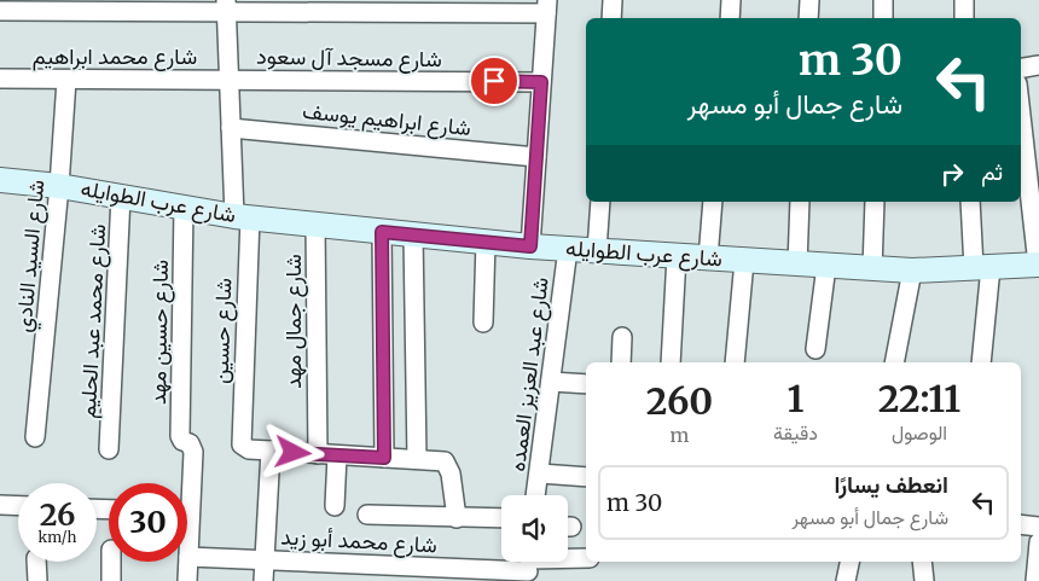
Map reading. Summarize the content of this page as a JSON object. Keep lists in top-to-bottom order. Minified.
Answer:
{"streets":{"street":["شارع محمد ابراهيم","شارع مسجد آل سعود","شارع ابراهيم يوسف","شارع عرب الطوايله","شارع السيد النادي","شارع محمد عبد الحليم","شارع جمال مهد","شارع حسين","شارع حسين مهد","شارع عبد العزيز العمده","شارع محمد أبو زيد"]},"crossings":[["شارع محمد ابراهيم","شارع مسجد آل سعود"],["شارع محمد ابراهيم","شارع السيد النادي"],["شارع محمد ابراهيم","شارع حسين"],["شارع مسجد آل سعود","شارع حسين"],["شارع ابراهيم يوسف","شارع حسين"],["شارع عرب الطوايله","شارع السيد النادي"],["شارع عرب الطوايله","شارع محمد عبد الحليم"],["شارع عرب الطوايله","شارع جمال مهد"],["شارع عرب الطوايله","شارع حسين"],["شارع عرب الطوايله","شارع حسين مهد"],["شارع عرب الطوايله","شارع عبد العزيز العمده"],["شارع حسين مهد","شارع محمد أبو زيد"]],"page":{"turn":["30 m","شارع جمال أبو مسهر"],"then":"ثم","eta":["22:11","الوصول","1","دقيقة","260","m"],"list":[{"name":"انعطف يسارًا","note":"شارع جمال أبو مسهر","value":"30 m"}],"speed":"26 km/h","limit":"30"}}
